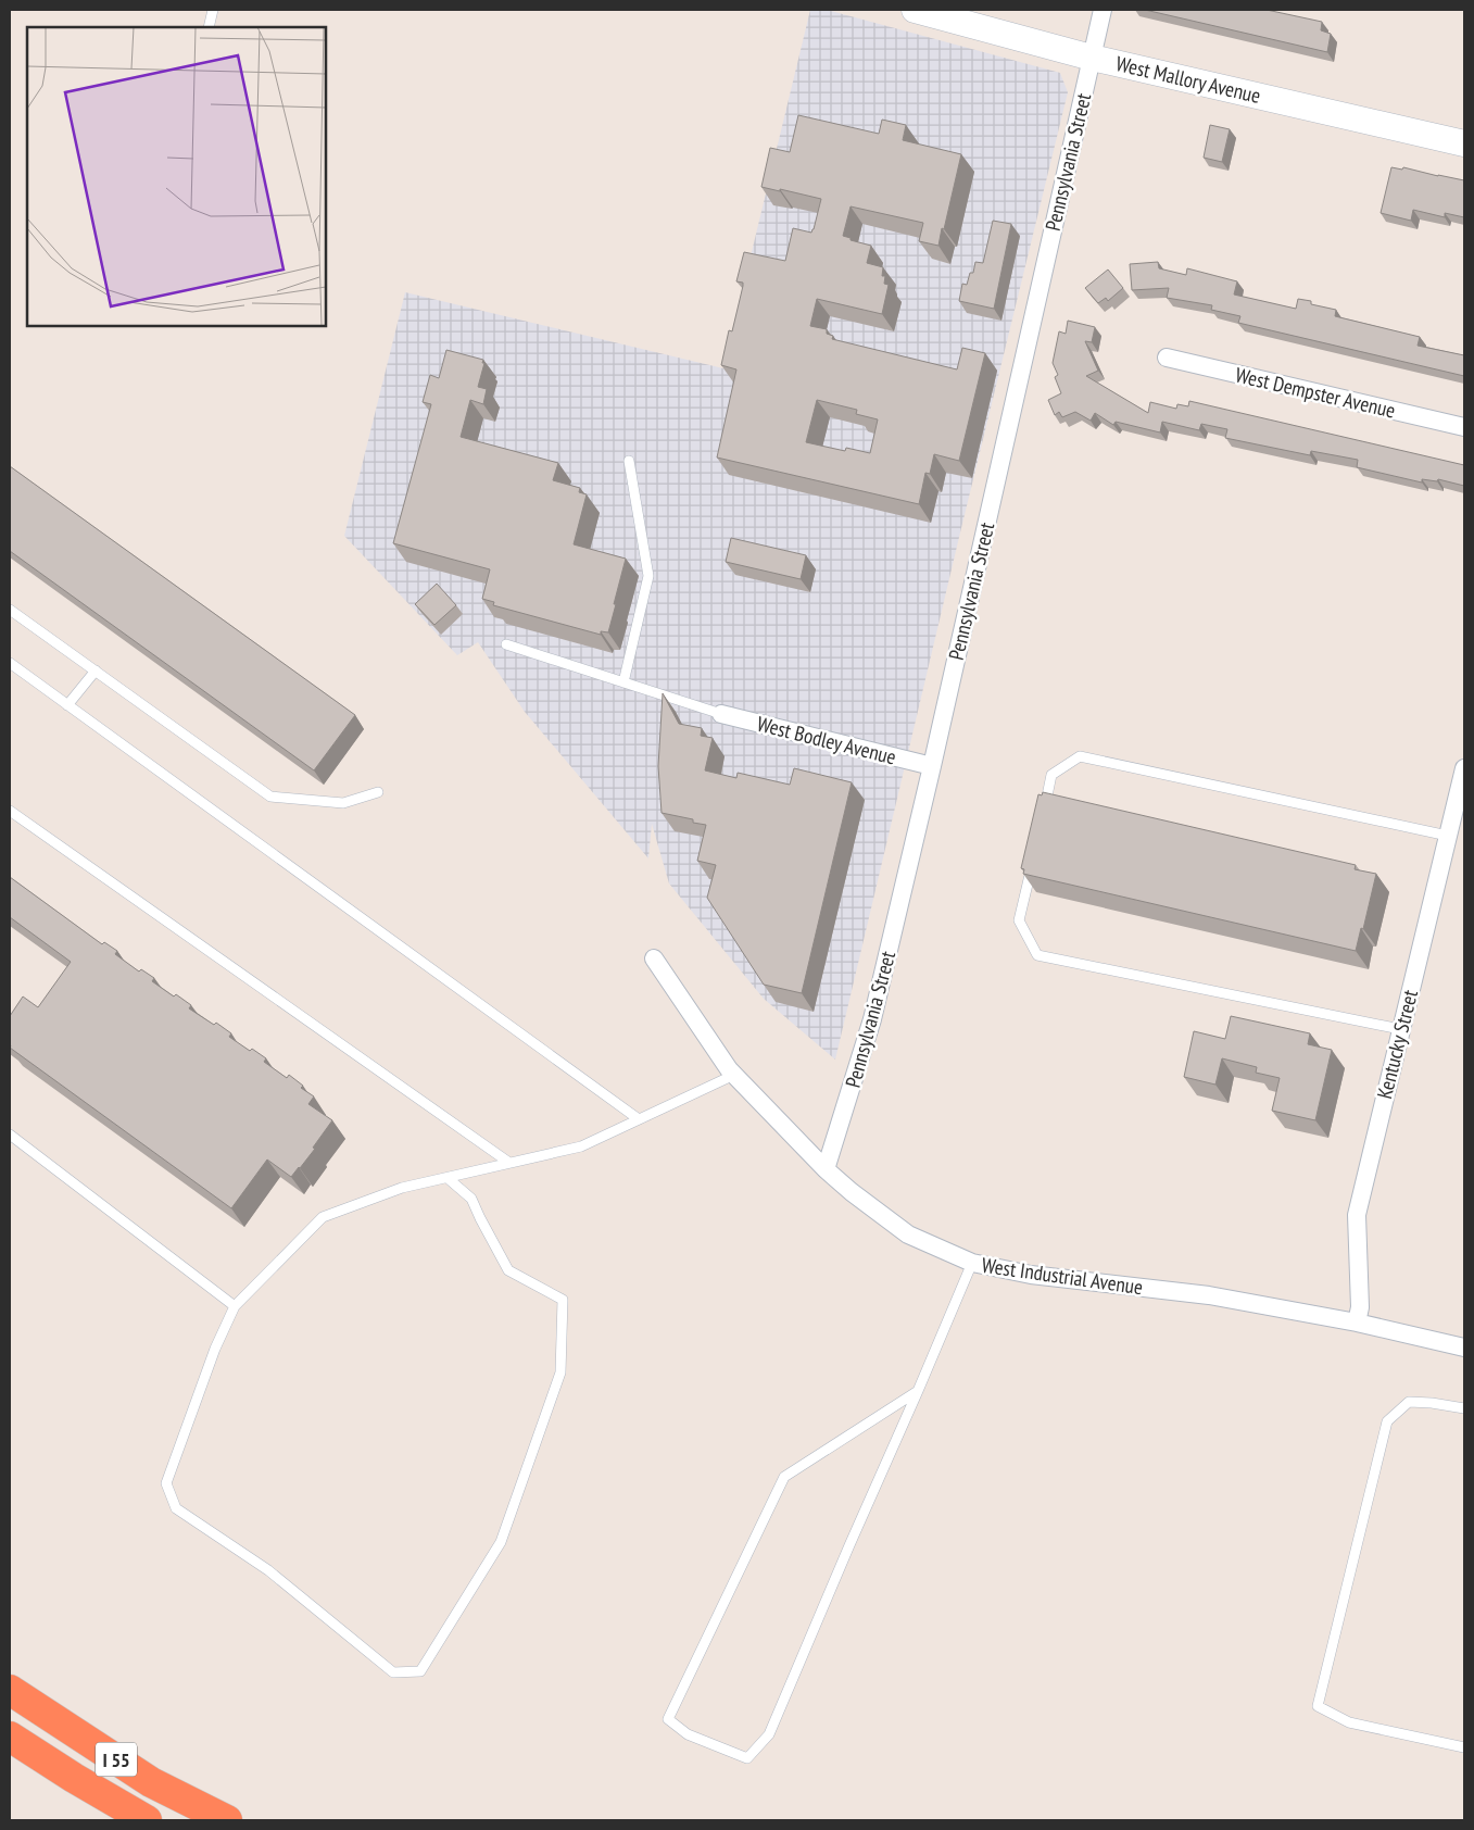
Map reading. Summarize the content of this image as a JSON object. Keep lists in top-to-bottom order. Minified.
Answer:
{"streets":{"highway":["I 55"],"main road":["West Mallory Avenue"],"street":["Pennsylvania Street","West Dempster Avenue","West Bodley Avenue","Kentucky Street","West Industrial Avenue"]},"crossings":[["West Mallory Avenue","Pennsylvania Street"],["Pennsylvania Street","West Bodley Avenue"],["Pennsylvania Street","West Industrial Avenue"],["Kentucky Street","West Industrial Avenue"]]}
